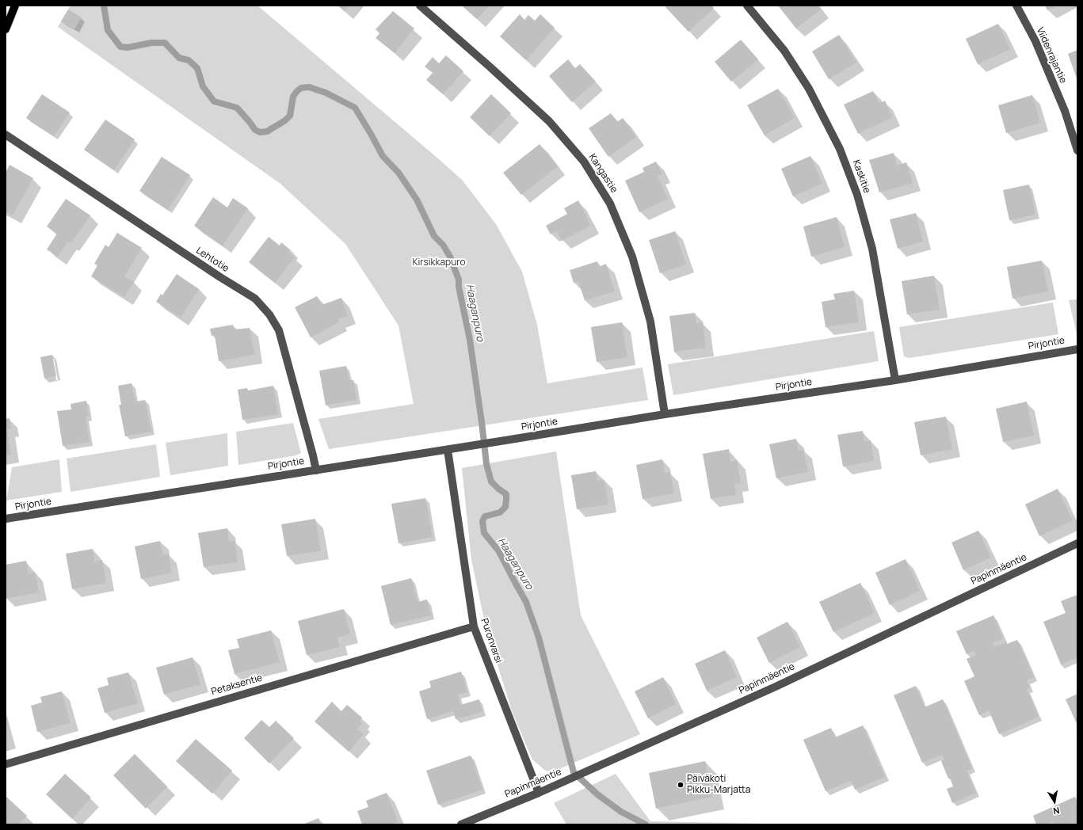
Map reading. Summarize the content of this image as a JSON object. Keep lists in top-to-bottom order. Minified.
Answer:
{"streets":{"street":["Viidenrajantie","Kangastie","Kaskitie","Lehtotie","Pirjontie","Papinmäentie","Puronvarsi","Petaksentie"]},"crossings":[["Kangastie","Pirjontie"],["Kaskitie","Pirjontie"],["Lehtotie","Pirjontie"],["Pirjontie","Puronvarsi"],["Papinmäentie","Puronvarsi"],["Puronvarsi","Petaksentie"]],"water":["Haaganpuro"],"parks":["Kirsikkapuro"],"places":["Päiväkoti Pikku-Marjatta"],"north":"bottom"}
